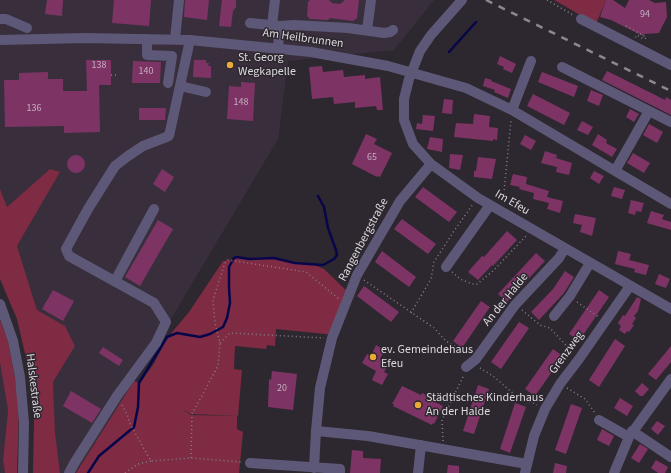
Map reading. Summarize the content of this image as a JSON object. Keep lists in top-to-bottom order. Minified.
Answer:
{"streets":{"street":["Am Heilbrunnen","Im Efeu","Rangenbergstraße","An der Halde","Grenzweg","Halskestraße"]},"crossings":[["Am Heilbrunnen","Im Efeu"],["Im Efeu","Rangenbergstraße"],["Im Efeu","An der Halde"],["Im Efeu","Grenzweg"],["Rangenbergstraße","Grenzweg"]],"places":["St. Georg Wegkapelle","ev. Gemeindehaus Efeu","Städtisches Kinderhaus An der Halde"],"house_numbers":["94","138","140","148","136","65","20"]}
